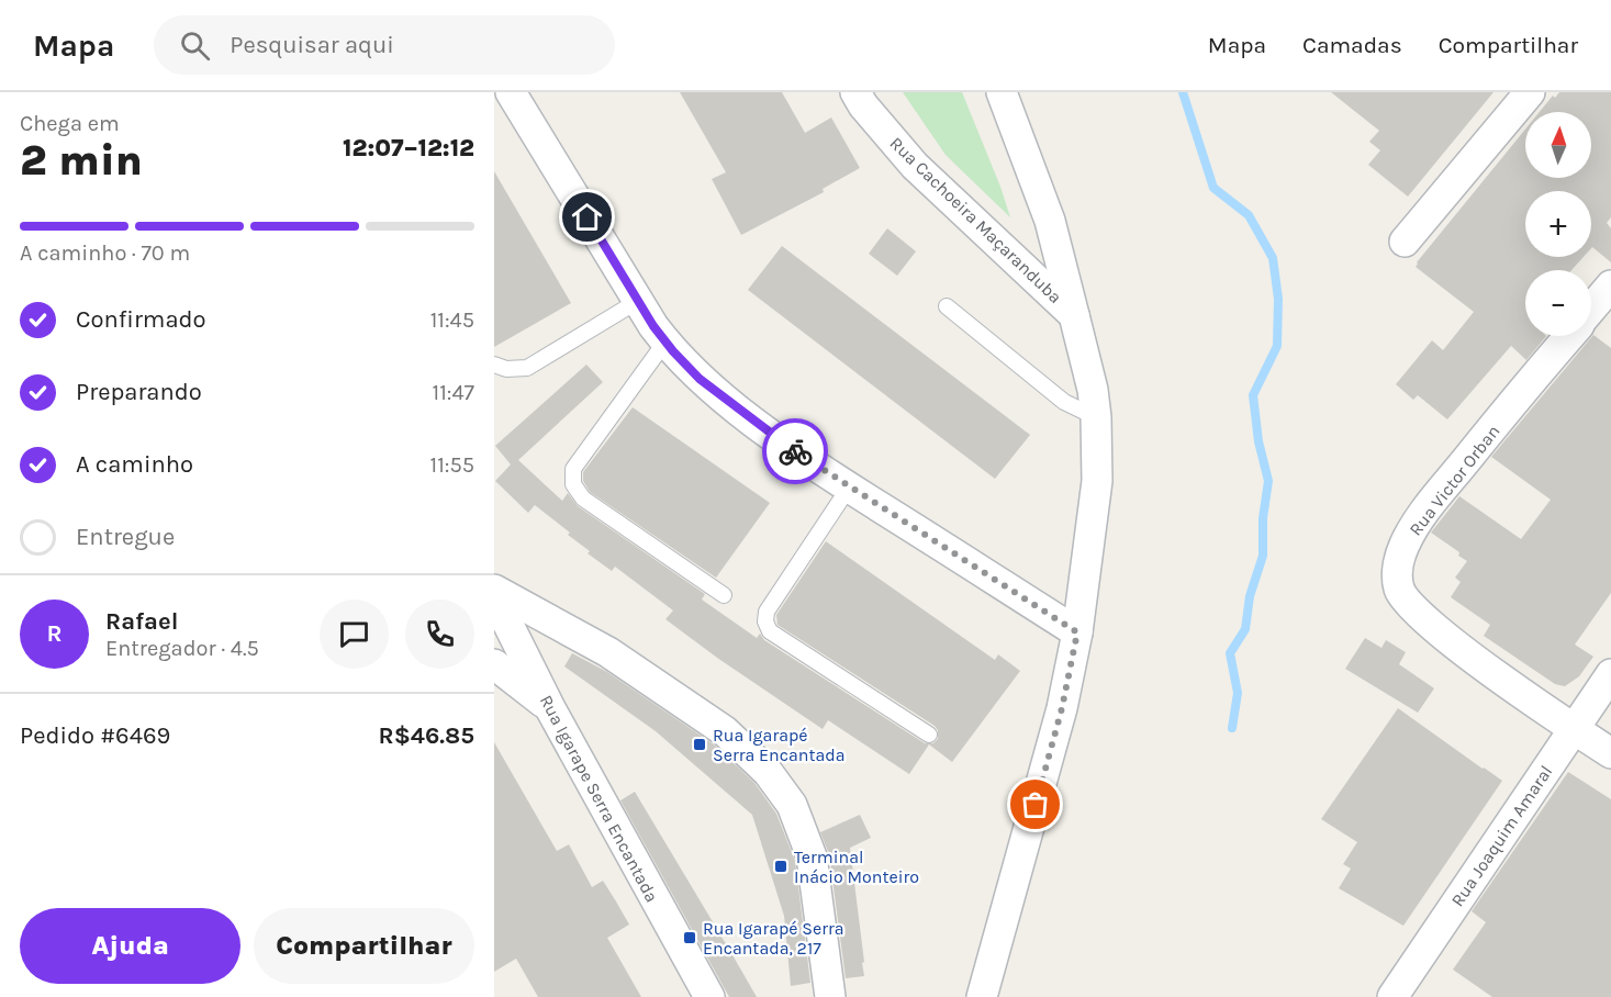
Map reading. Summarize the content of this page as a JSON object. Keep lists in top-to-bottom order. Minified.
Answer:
{"streets":{"street":["Rua Cachoeira Maçaranduba","Rua Victor Orban","Rua Igarape Serra Encantada","Rua Joaquim Amaral"]},"crossings":[["Rua Victor Orban","Rua Joaquim Amaral"]],"places":{"transit":["Rua Igarapé Serra Encantada","Terminal Inácio Monteiro","Rua Igarapé Serra Encantada, 217"]},"north":"top","page":{"header":"Mapa","search":"Pesquisar aqui","nav":["Mapa","Camadas","Compartilhar"],"heading":["2 min","Chega em","12:07–12:12"],"panel":["Rafael","Entregador · 4.5","Pedido #6469","R$46.85"],"map_buttons":["+","−"],"bar":"A caminho · 70 m","list":[["Confirmado","11:45"],["Preparando","11:47"],["A caminho","11:55"],"Entregue"],"round":"R","buttons":["Ajuda","Compartilhar"]}}
